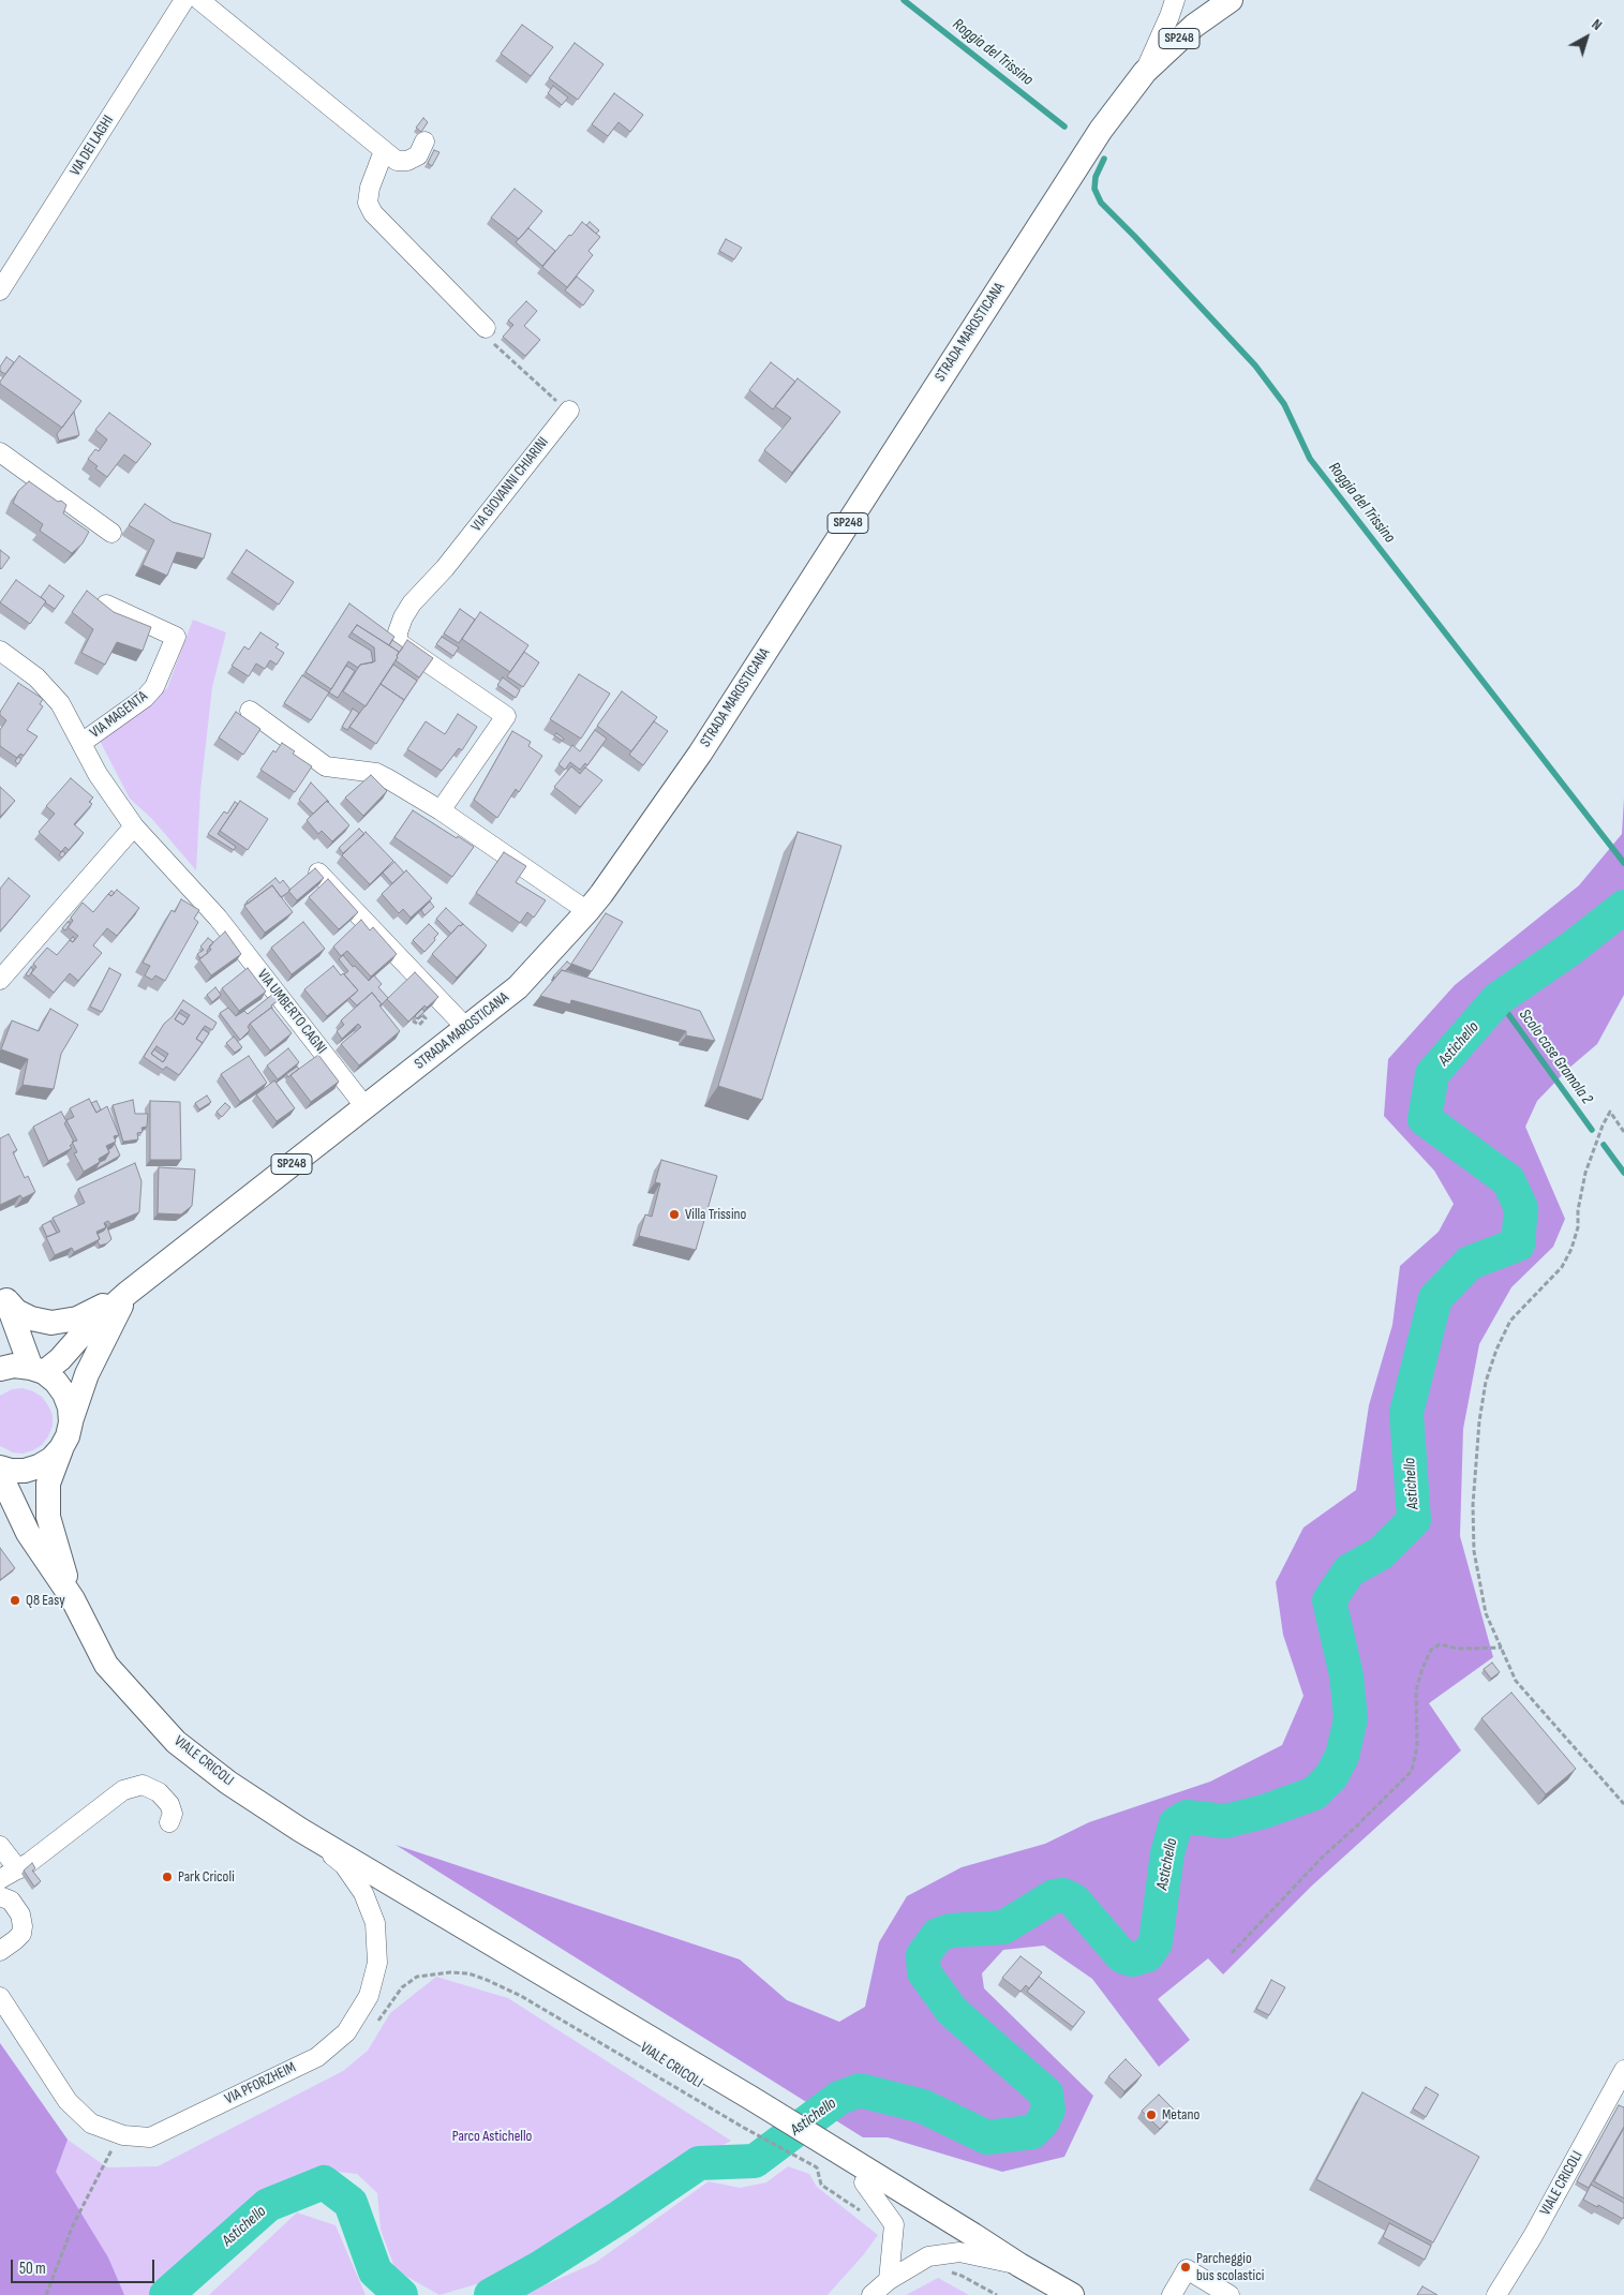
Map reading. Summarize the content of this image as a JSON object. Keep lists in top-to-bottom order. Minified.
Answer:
{"streets":{"main road":["SP248","STRADA MAROSTICANA","VIALE CRICOLI"],"street":["VIA DEI LAGHI","VIA GIOVANNI CHIARINI","VIA MAGENTA","VIA UMBERTO CAGNI","VIA PFORZHEIM"]},"crossings":[["SP248","STRADA MAROSTICANA"],["SP248","VIALE CRICOLI"],["STRADA MAROSTICANA","VIA UMBERTO CAGNI"],["VIA MAGENTA","VIA UMBERTO CAGNI"],["VIALE CRICOLI","VIA PFORZHEIM"]],"water":["Roggia del Trissino","Astichello","Scolo case Gramola 2"],"parks":["Parco Astichello"],"places":["Villa Trissino","Q8 Easy","Park Cricoli","Metano","Parcheggio bus scolastici"],"scale_bar":"50 m","north":"top right"}
